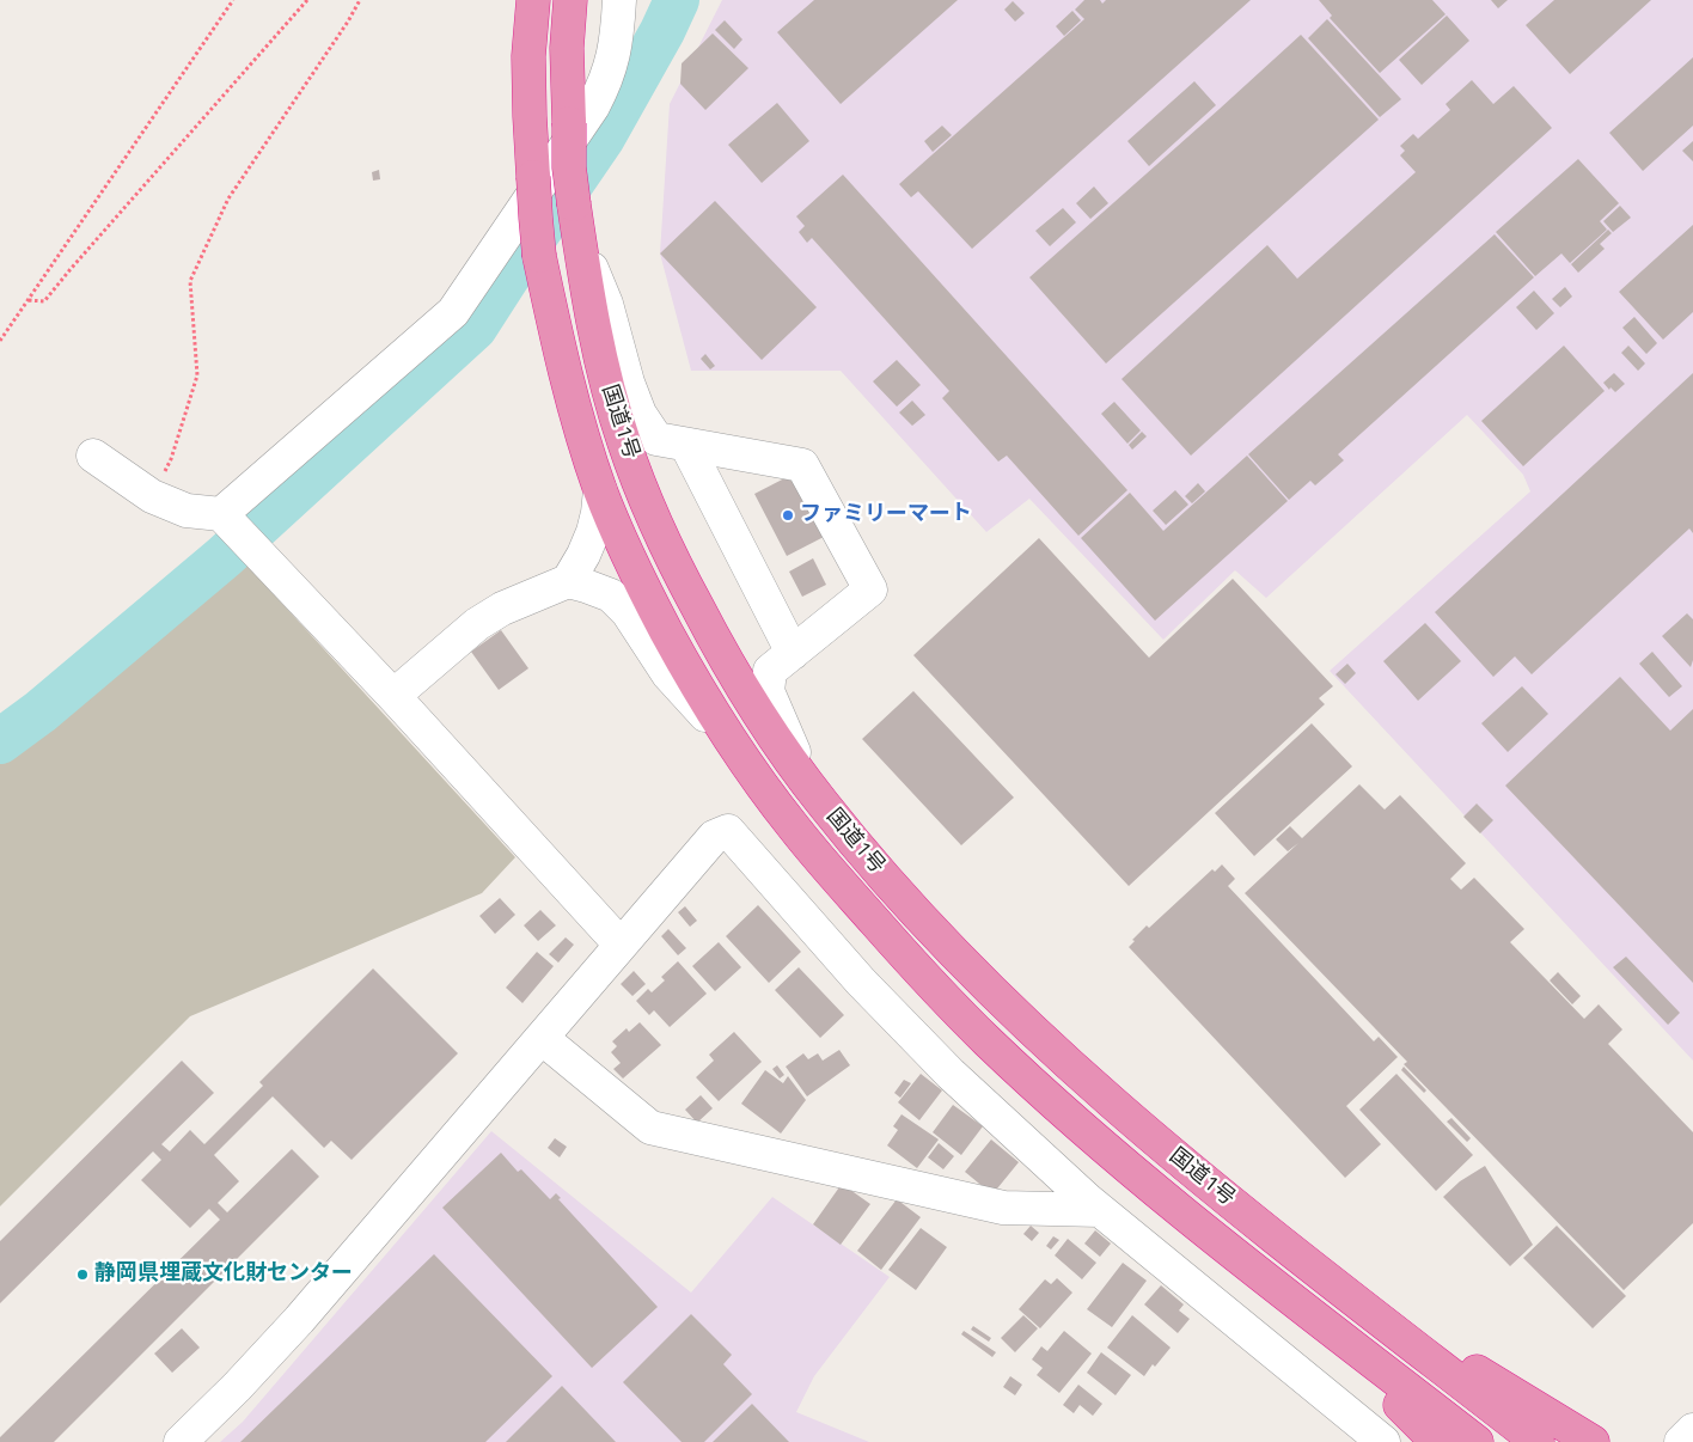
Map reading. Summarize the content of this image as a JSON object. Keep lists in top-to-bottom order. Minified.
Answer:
{"streets":{"highway":["国道1号"]},"places":["ファミリーマート","静岡県埋蔵文化財センター"]}
